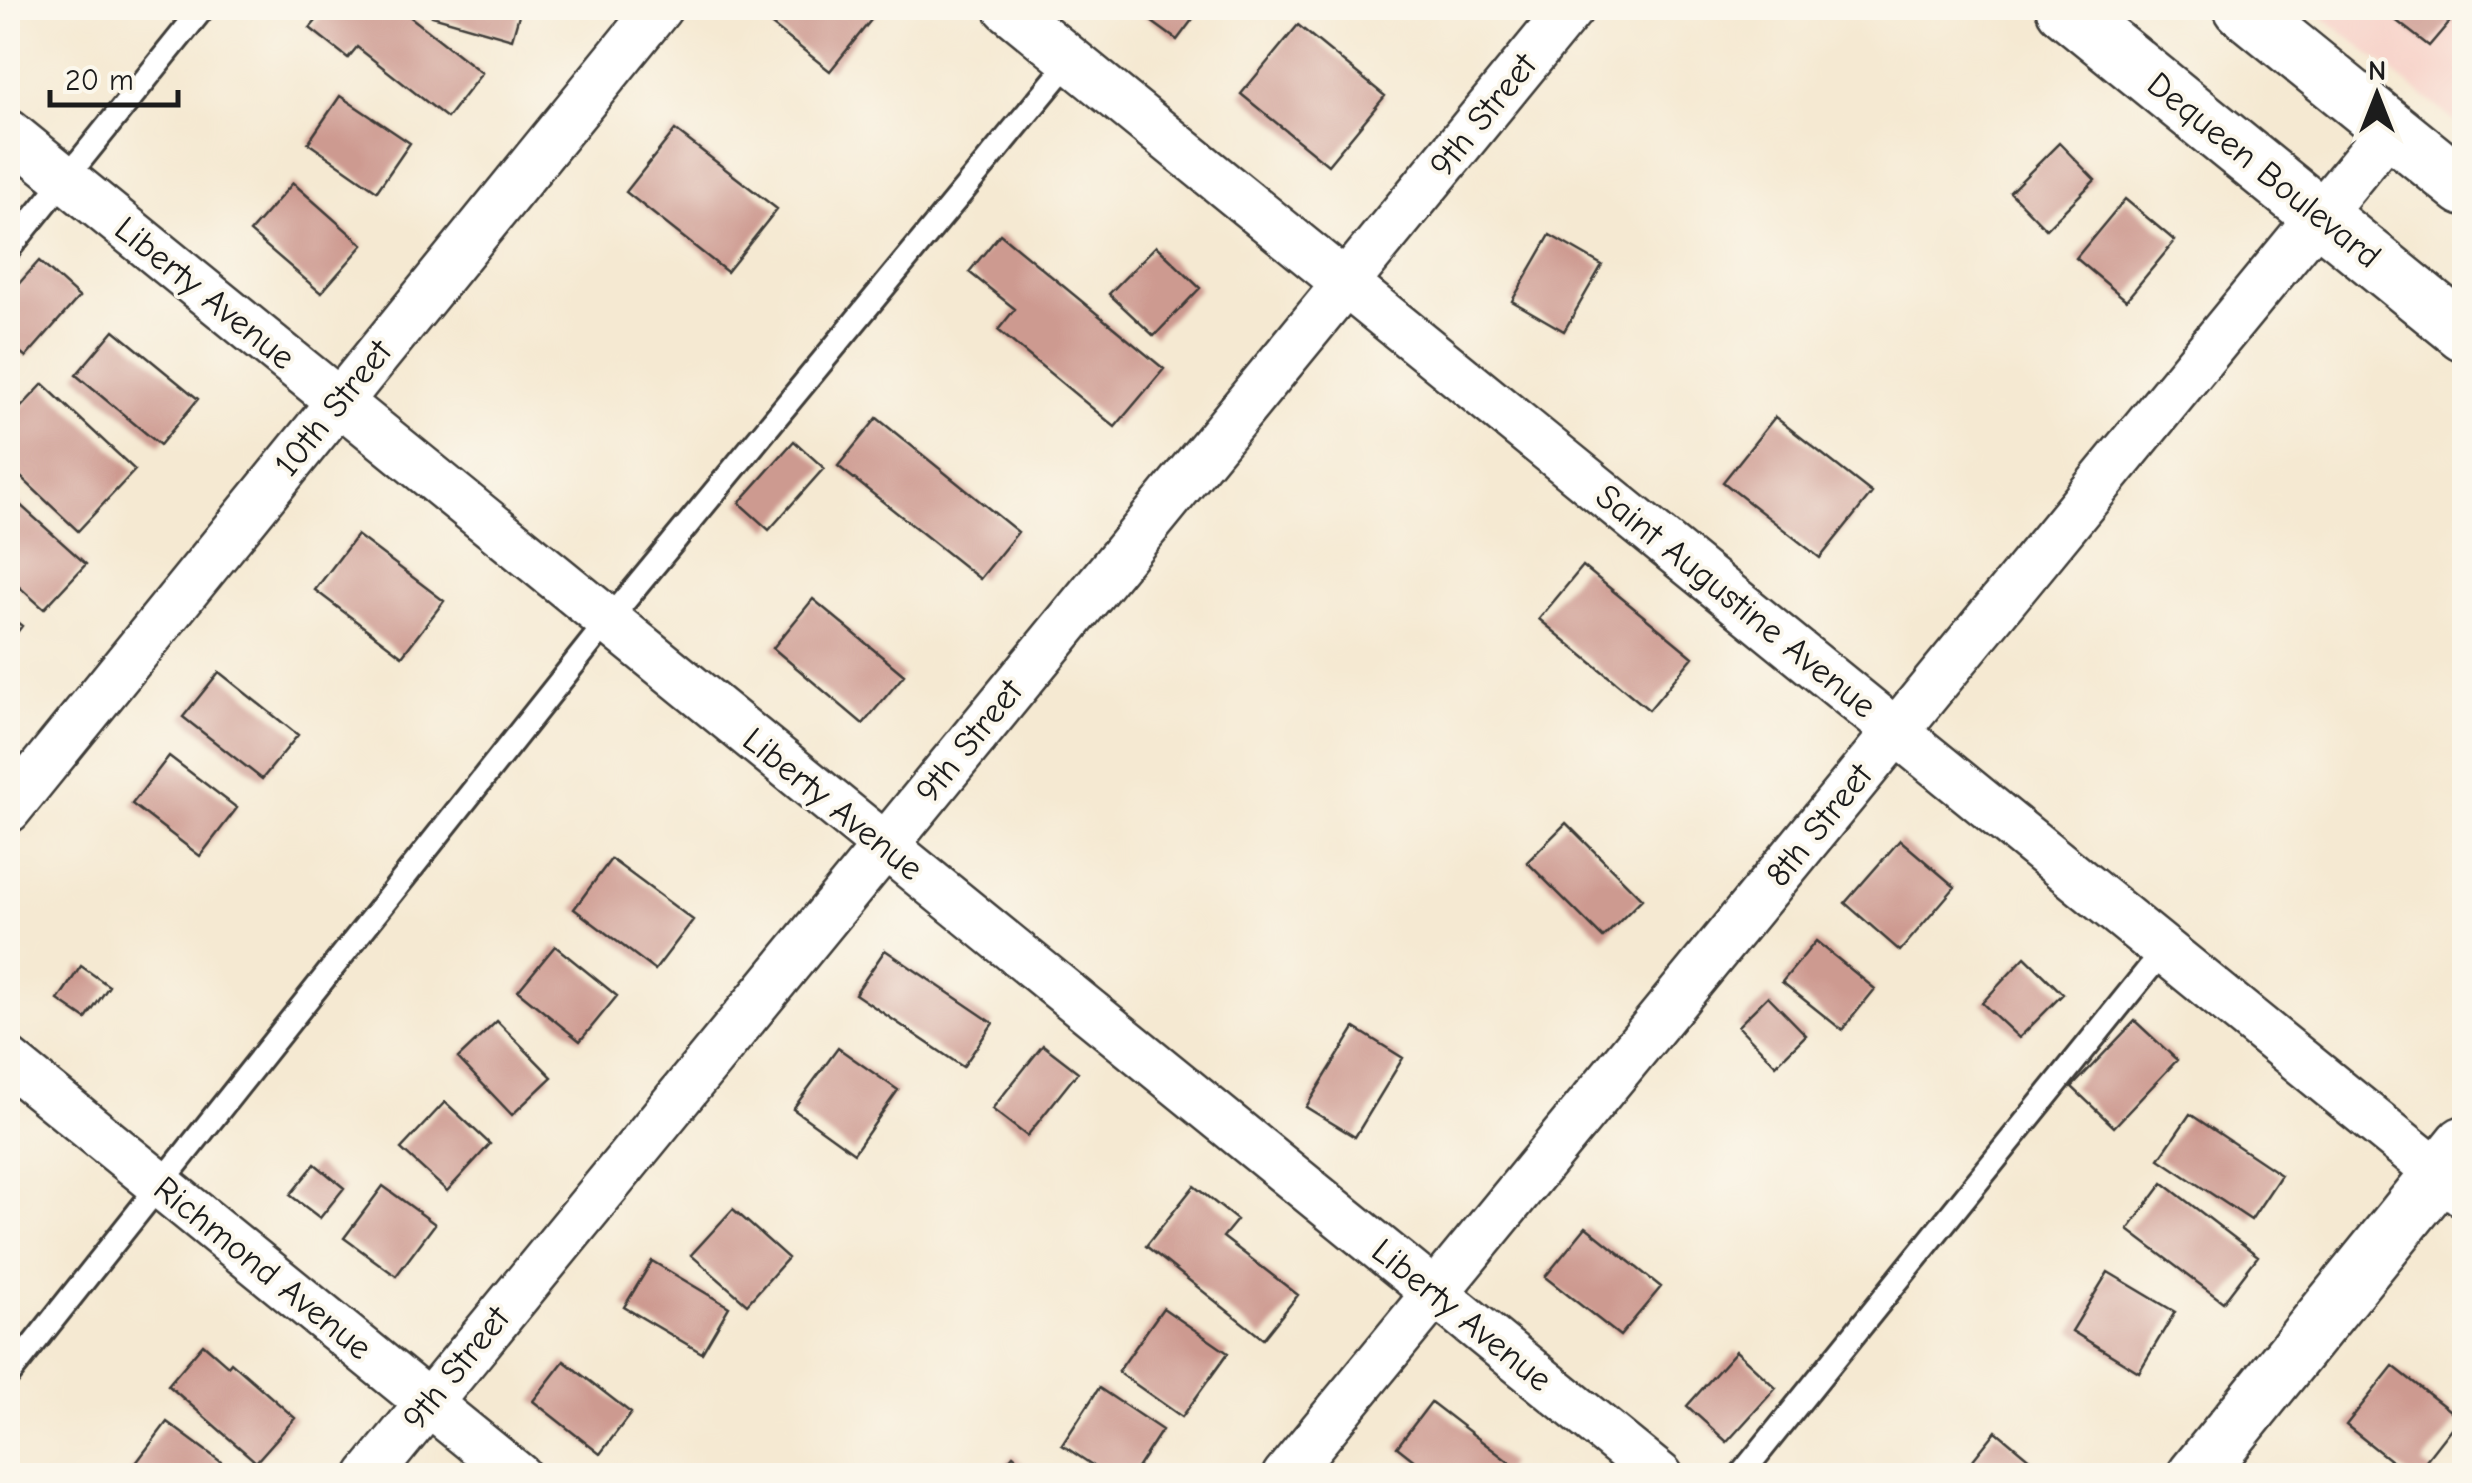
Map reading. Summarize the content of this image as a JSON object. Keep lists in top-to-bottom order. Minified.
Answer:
{"streets":{"street":["9th Street","Dequeen Boulevard","Liberty Avenue","10th Street","Saint Augustine Avenue","8th Street","Richmond Avenue"]},"crossings":[["9th Street","Liberty Avenue"],["9th Street","Saint Augustine Avenue"],["9th Street","Richmond Avenue"],["Dequeen Boulevard","8th Street"],["Liberty Avenue","10th Street"],["Liberty Avenue","8th Street"],["Saint Augustine Avenue","8th Street"]],"scale_bar":"20 m","north":"top"}
